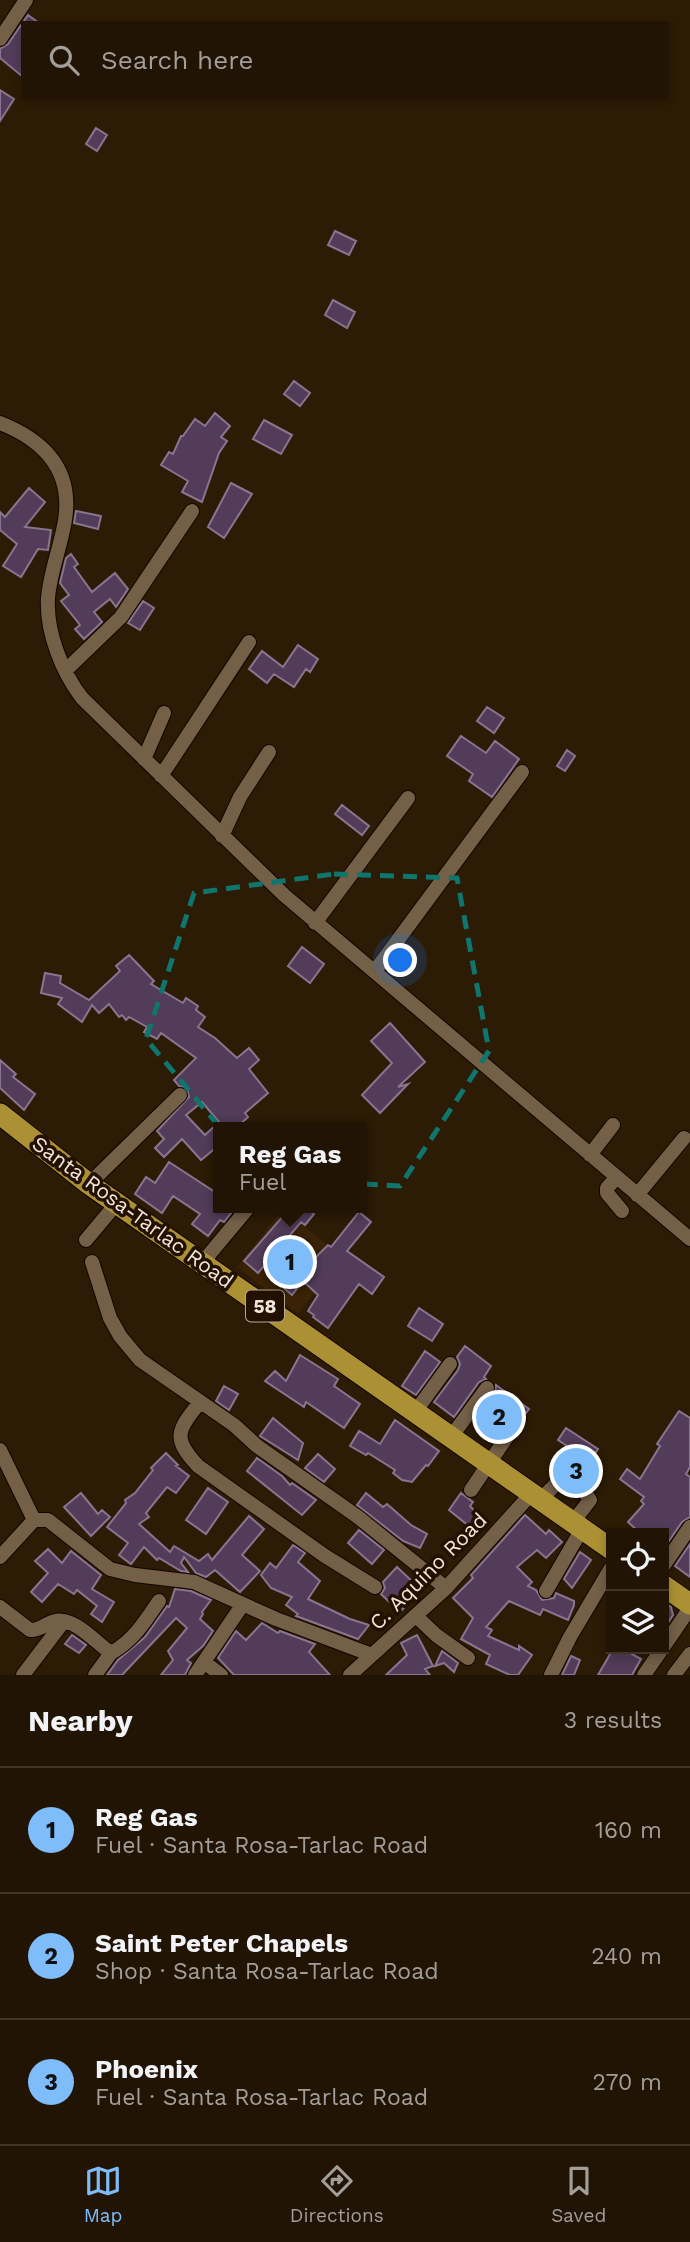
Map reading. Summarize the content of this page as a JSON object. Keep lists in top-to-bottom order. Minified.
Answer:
{"streets":{"highway":["Santa Rosa-Tarlac Road","58"],"street":["C. Aquino Road"]},"crossings":[["Santa Rosa-Tarlac Road","C. Aquino Road"]],"page":{"search":"Search here","popup":["Reg Gas","Fuel"],"pins":["1","2","3"],"heading":["Nearby","3 results"],"list":[{"mark":"1","name":"Reg Gas","note":"Fuel · Santa Rosa-Tarlac Road","value":"160 m"},{"mark":"2","name":"Saint Peter Chapels","note":"Shop · Santa Rosa-Tarlac Road","value":"240 m"},{"mark":"3","name":"Phoenix","note":"Fuel · Santa Rosa-Tarlac Road","value":"270 m"}],"nav":["Map","Directions","Saved"]}}
